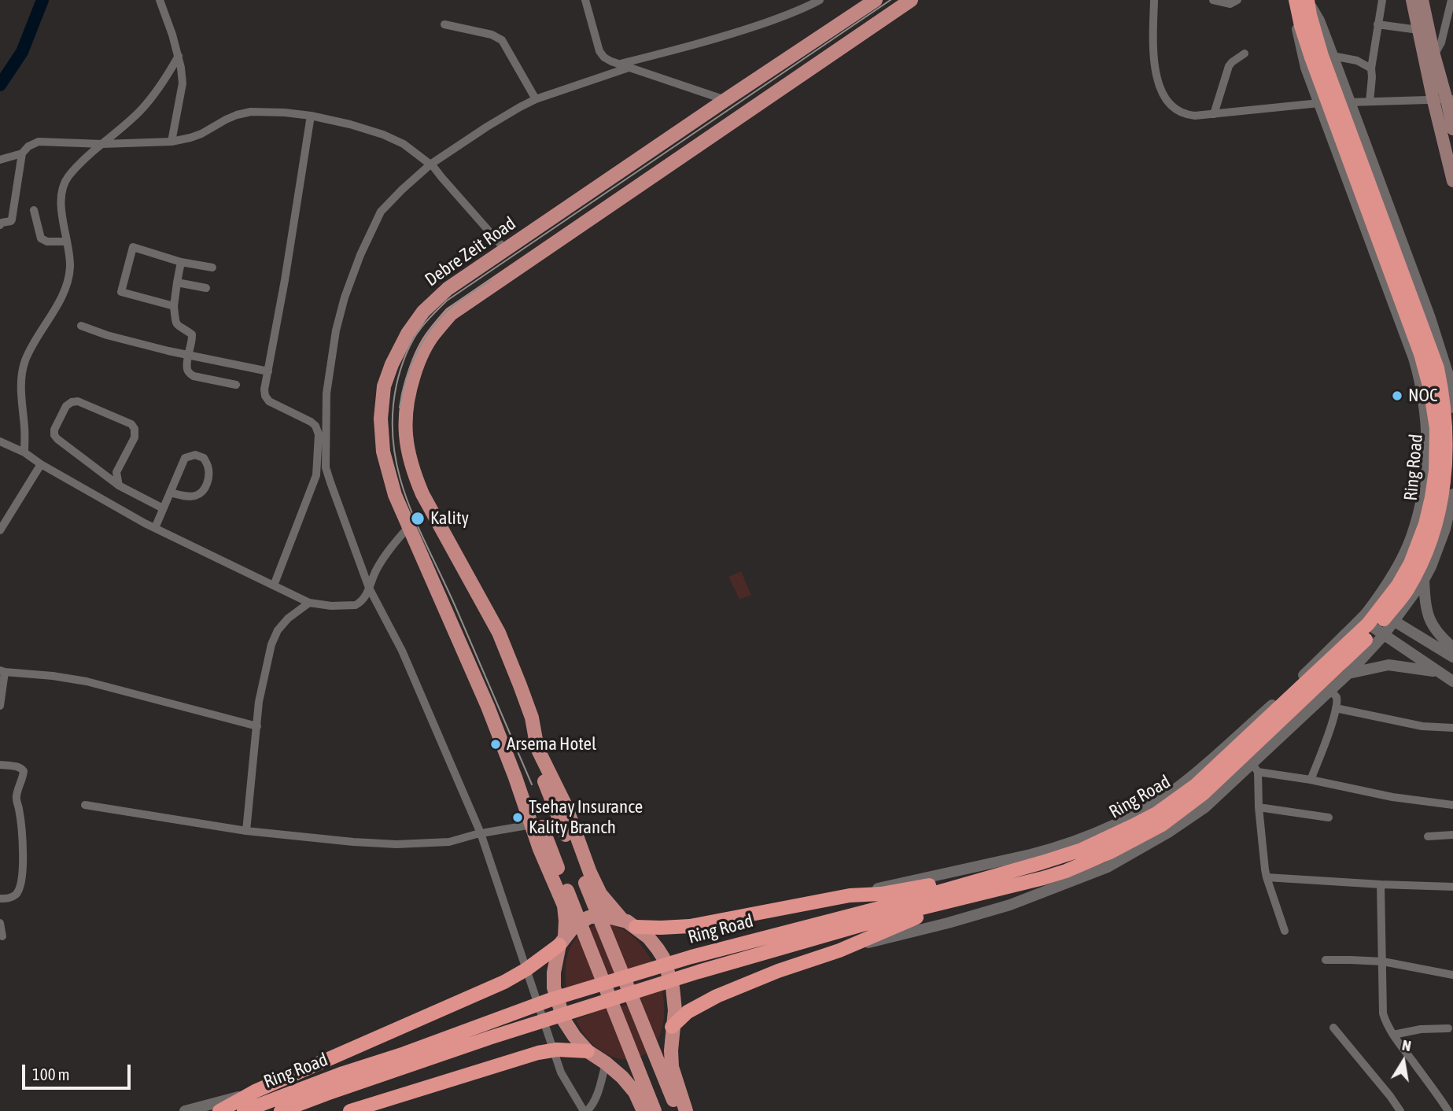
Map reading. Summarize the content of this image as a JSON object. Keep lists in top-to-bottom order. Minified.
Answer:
{"streets":{"highway":["Ring Road"],"main road":["Debre Zeit Road"]},"places":["NOC","Kality","Arsema Hotel","Tsehay Insurance Kality Branch"],"scale_bar":"100 m","north":"top"}
